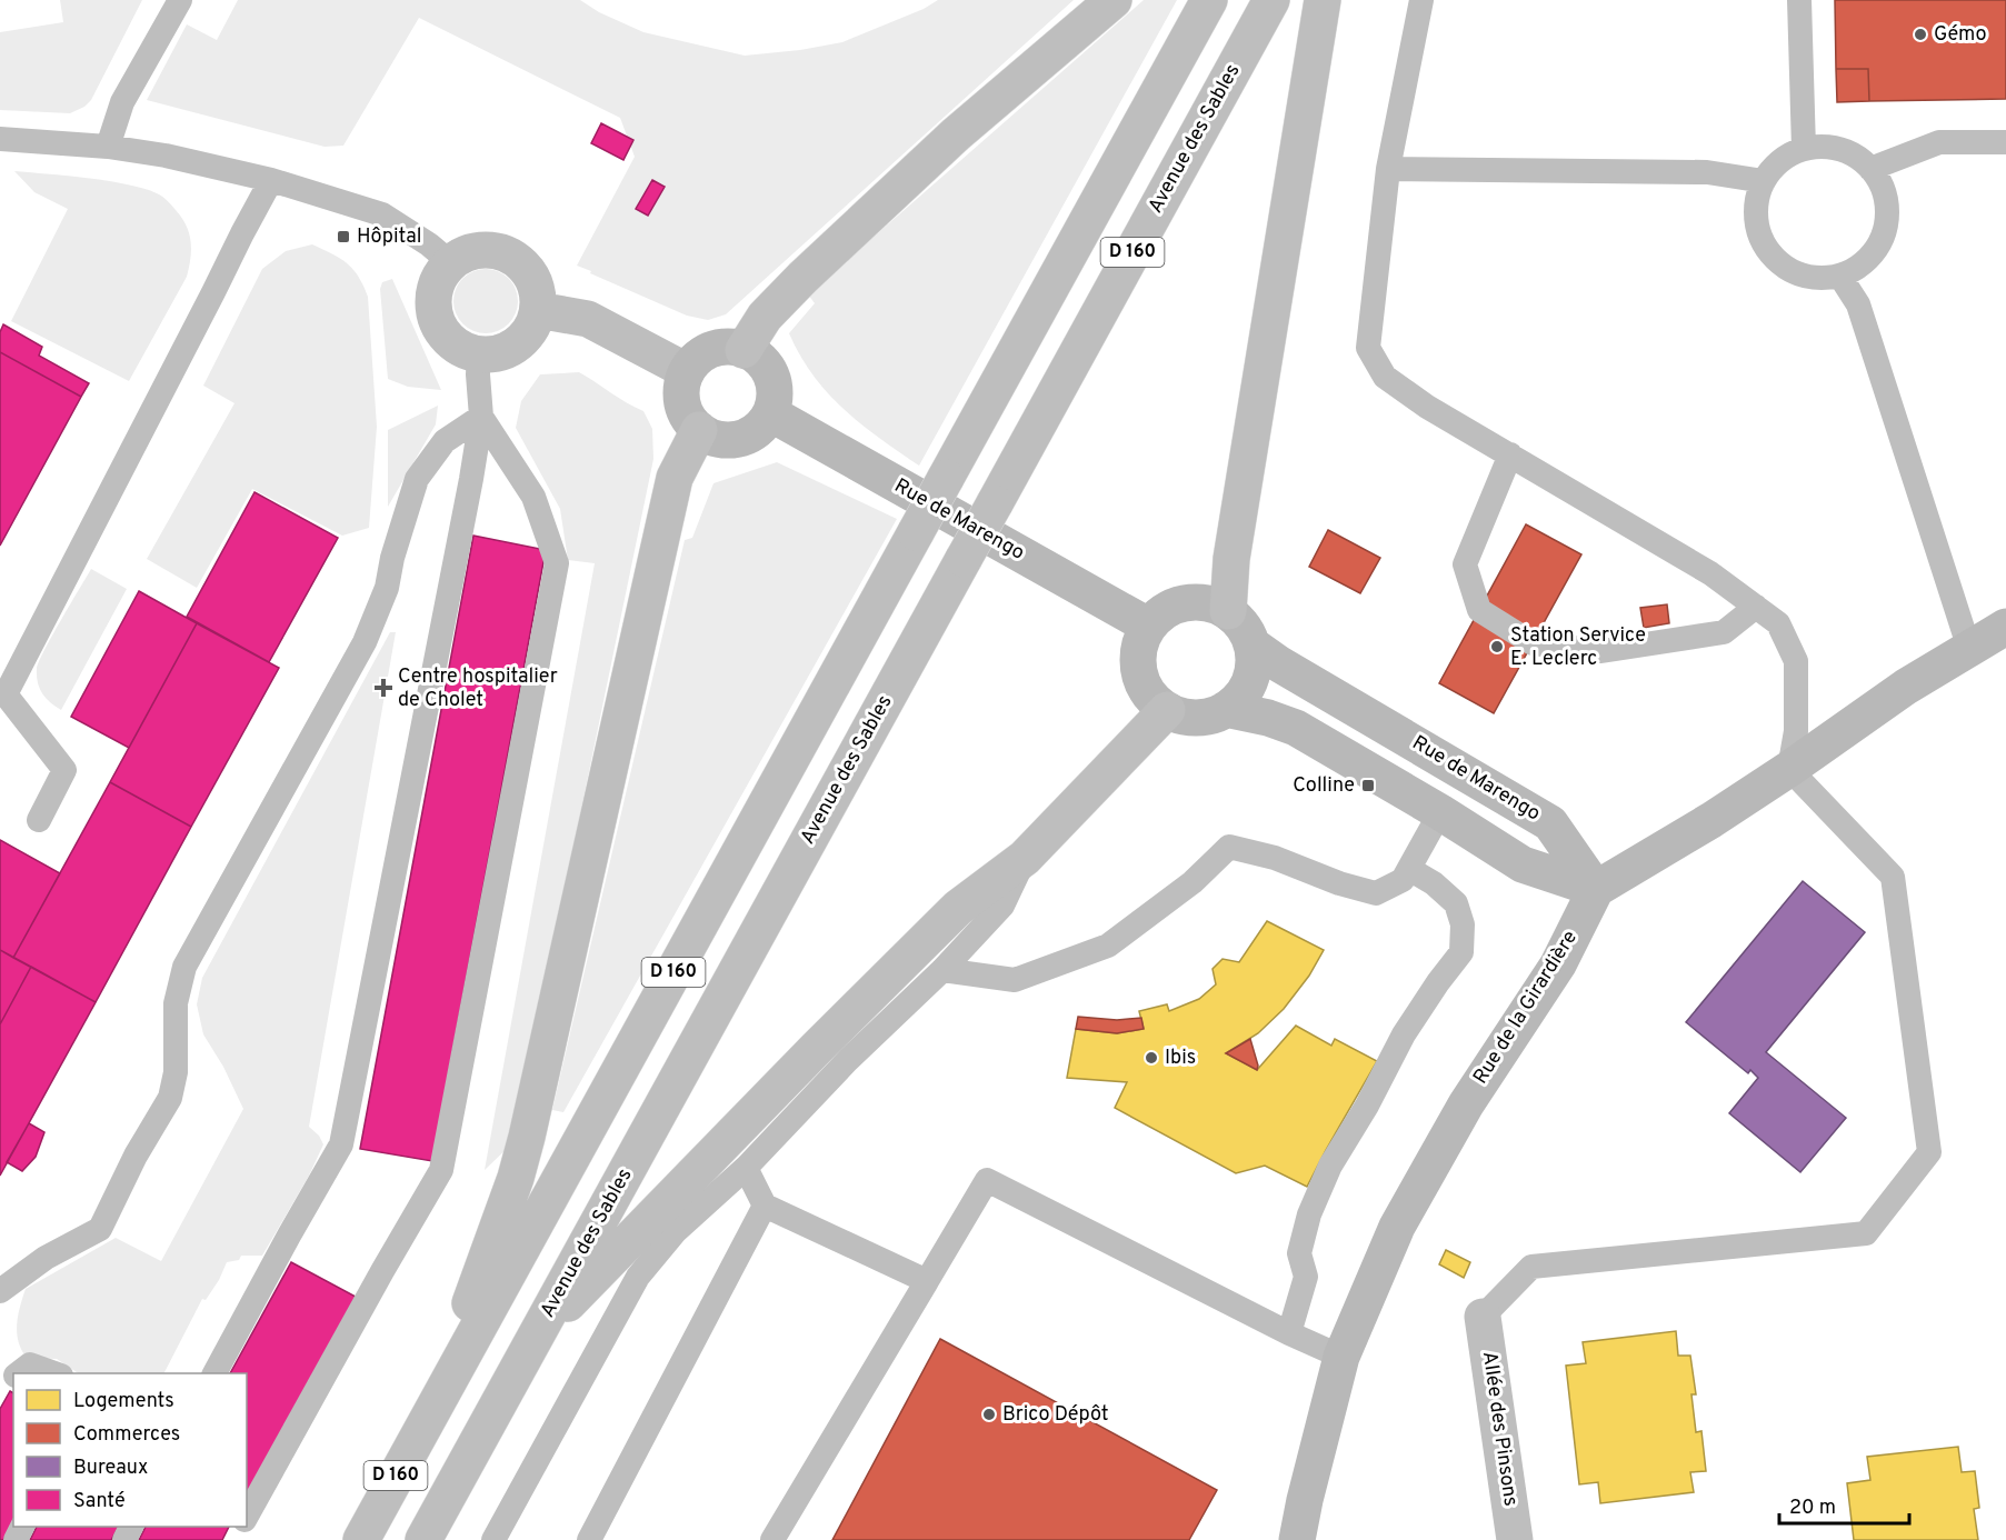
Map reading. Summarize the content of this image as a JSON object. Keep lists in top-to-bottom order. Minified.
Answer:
{"streets":{"main road":["Avenue des Sables","D 160","Allée des Pinsons"],"street":["Rue de Marengo","Rue de la Girardière"]},"crossings":[["Rue de Marengo","Rue de la Girardière"]],"places":{"other":["Gémo","Station Service E. Leclerc","Ibis","Brico Dépôt"],"transit":["Hôpital","Colline"],"health":["Centre hospitalier de Cholet"]},"legend":["Logements","Commerces","Bureaux","Santé"],"scale_bar":"20 m"}
